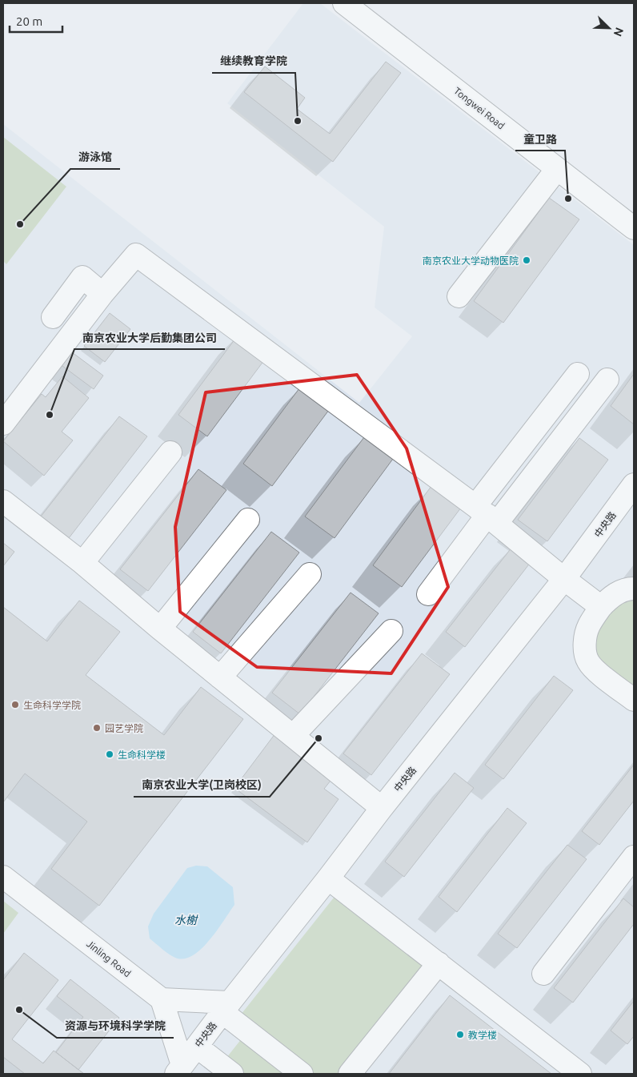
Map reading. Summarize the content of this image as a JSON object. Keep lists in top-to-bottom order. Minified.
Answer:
{"streets":{"street":["Tongwei Road","中央路","Jinling Road"]},"water":["水榭"],"places":["继续教育学院","童卫路","游泳馆","南京农业大学动物医院","南京农业大学后勤集团公司","生命科学学院","园艺学院","南京农业大学(卫岗校区)","生命科学楼","资源与环境科学学院","教学楼"],"scale_bar":"20 m","north":"bottom right"}
